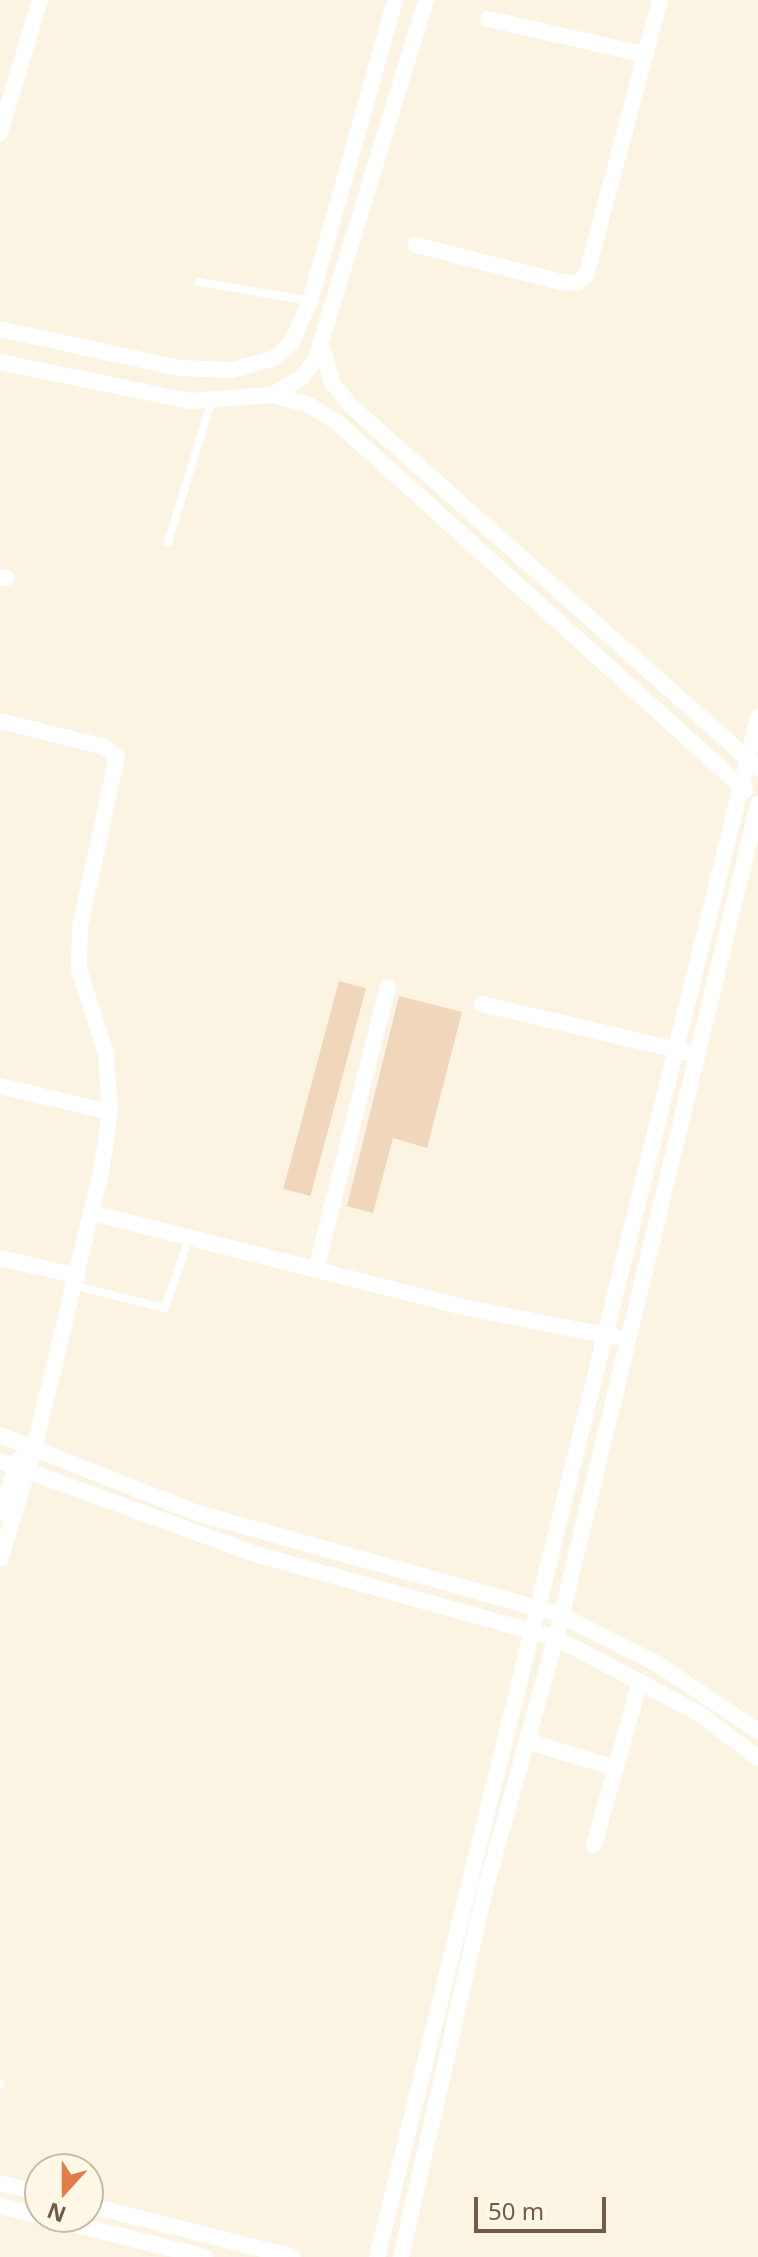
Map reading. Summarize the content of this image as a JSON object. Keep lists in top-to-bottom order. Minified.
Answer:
{"scale_bar":"50 m","north":"bottom"}
